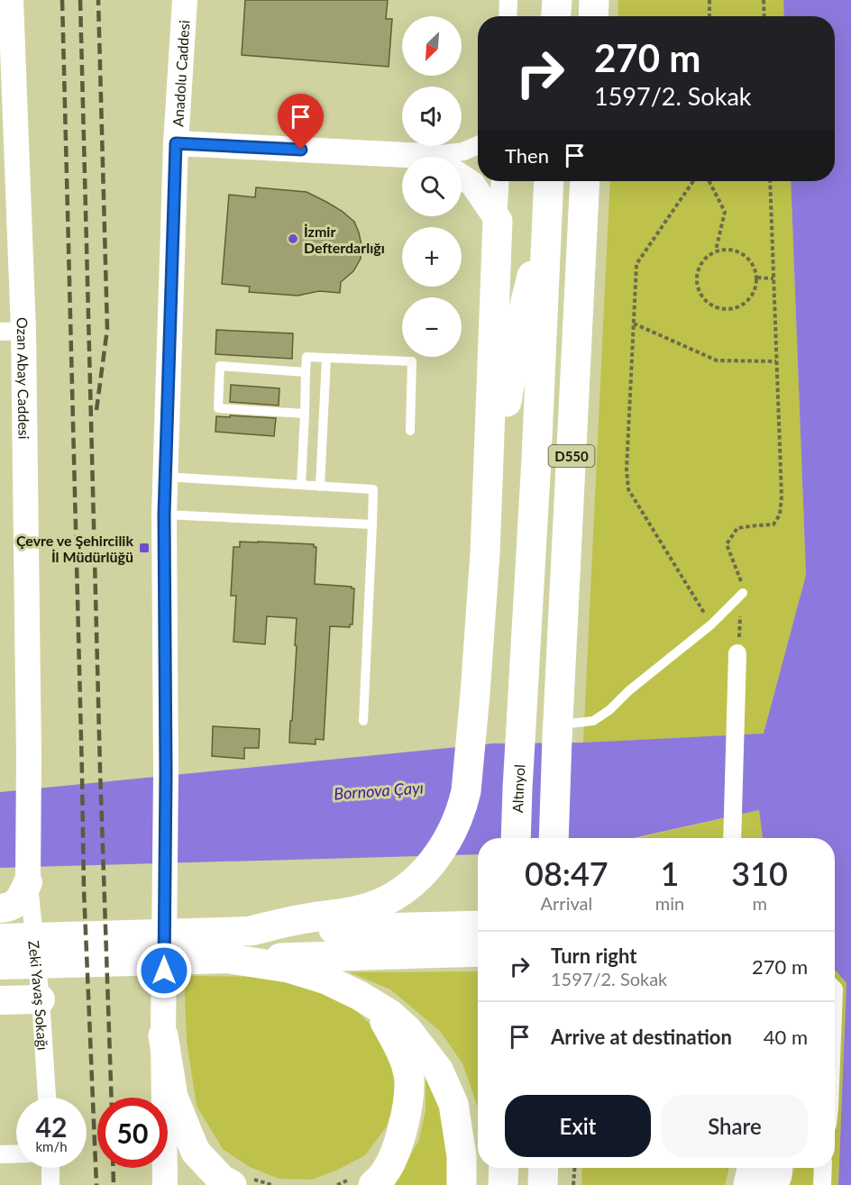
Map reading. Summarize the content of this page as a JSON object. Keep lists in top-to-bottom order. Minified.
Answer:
{"streets":{"highway":["D550","Altınyol"],"main road":["Anadolu Caddesi","Ozan Abay Caddesi"],"street":["Zeki Yavaş Sokağı"]},"crossings":[["Ozan Abay Caddesi","Zeki Yavaş Sokağı"],["D550","Altınyol"]],"water":["Bornova Çayı"],"places":{"other":["İzmir Defterdarlığı"],"transit":["Çevre ve Şehircilik İl Müdürlüğü"]},"north":"bottom left","page":{"map_buttons":["+","−"],"turn":["270 m","1597/2. Sokak"],"then":"Then","eta":["08:47","Arrival","1","min","310","m"],"list":[{"name":"Turn right","note":"1597/2. Sokak","value":"270 m"},{"name":"Arrive at destination","value":"40 m"}],"buttons":["Exit","Share"],"speed":"42 km/h","limit":"50"}}
